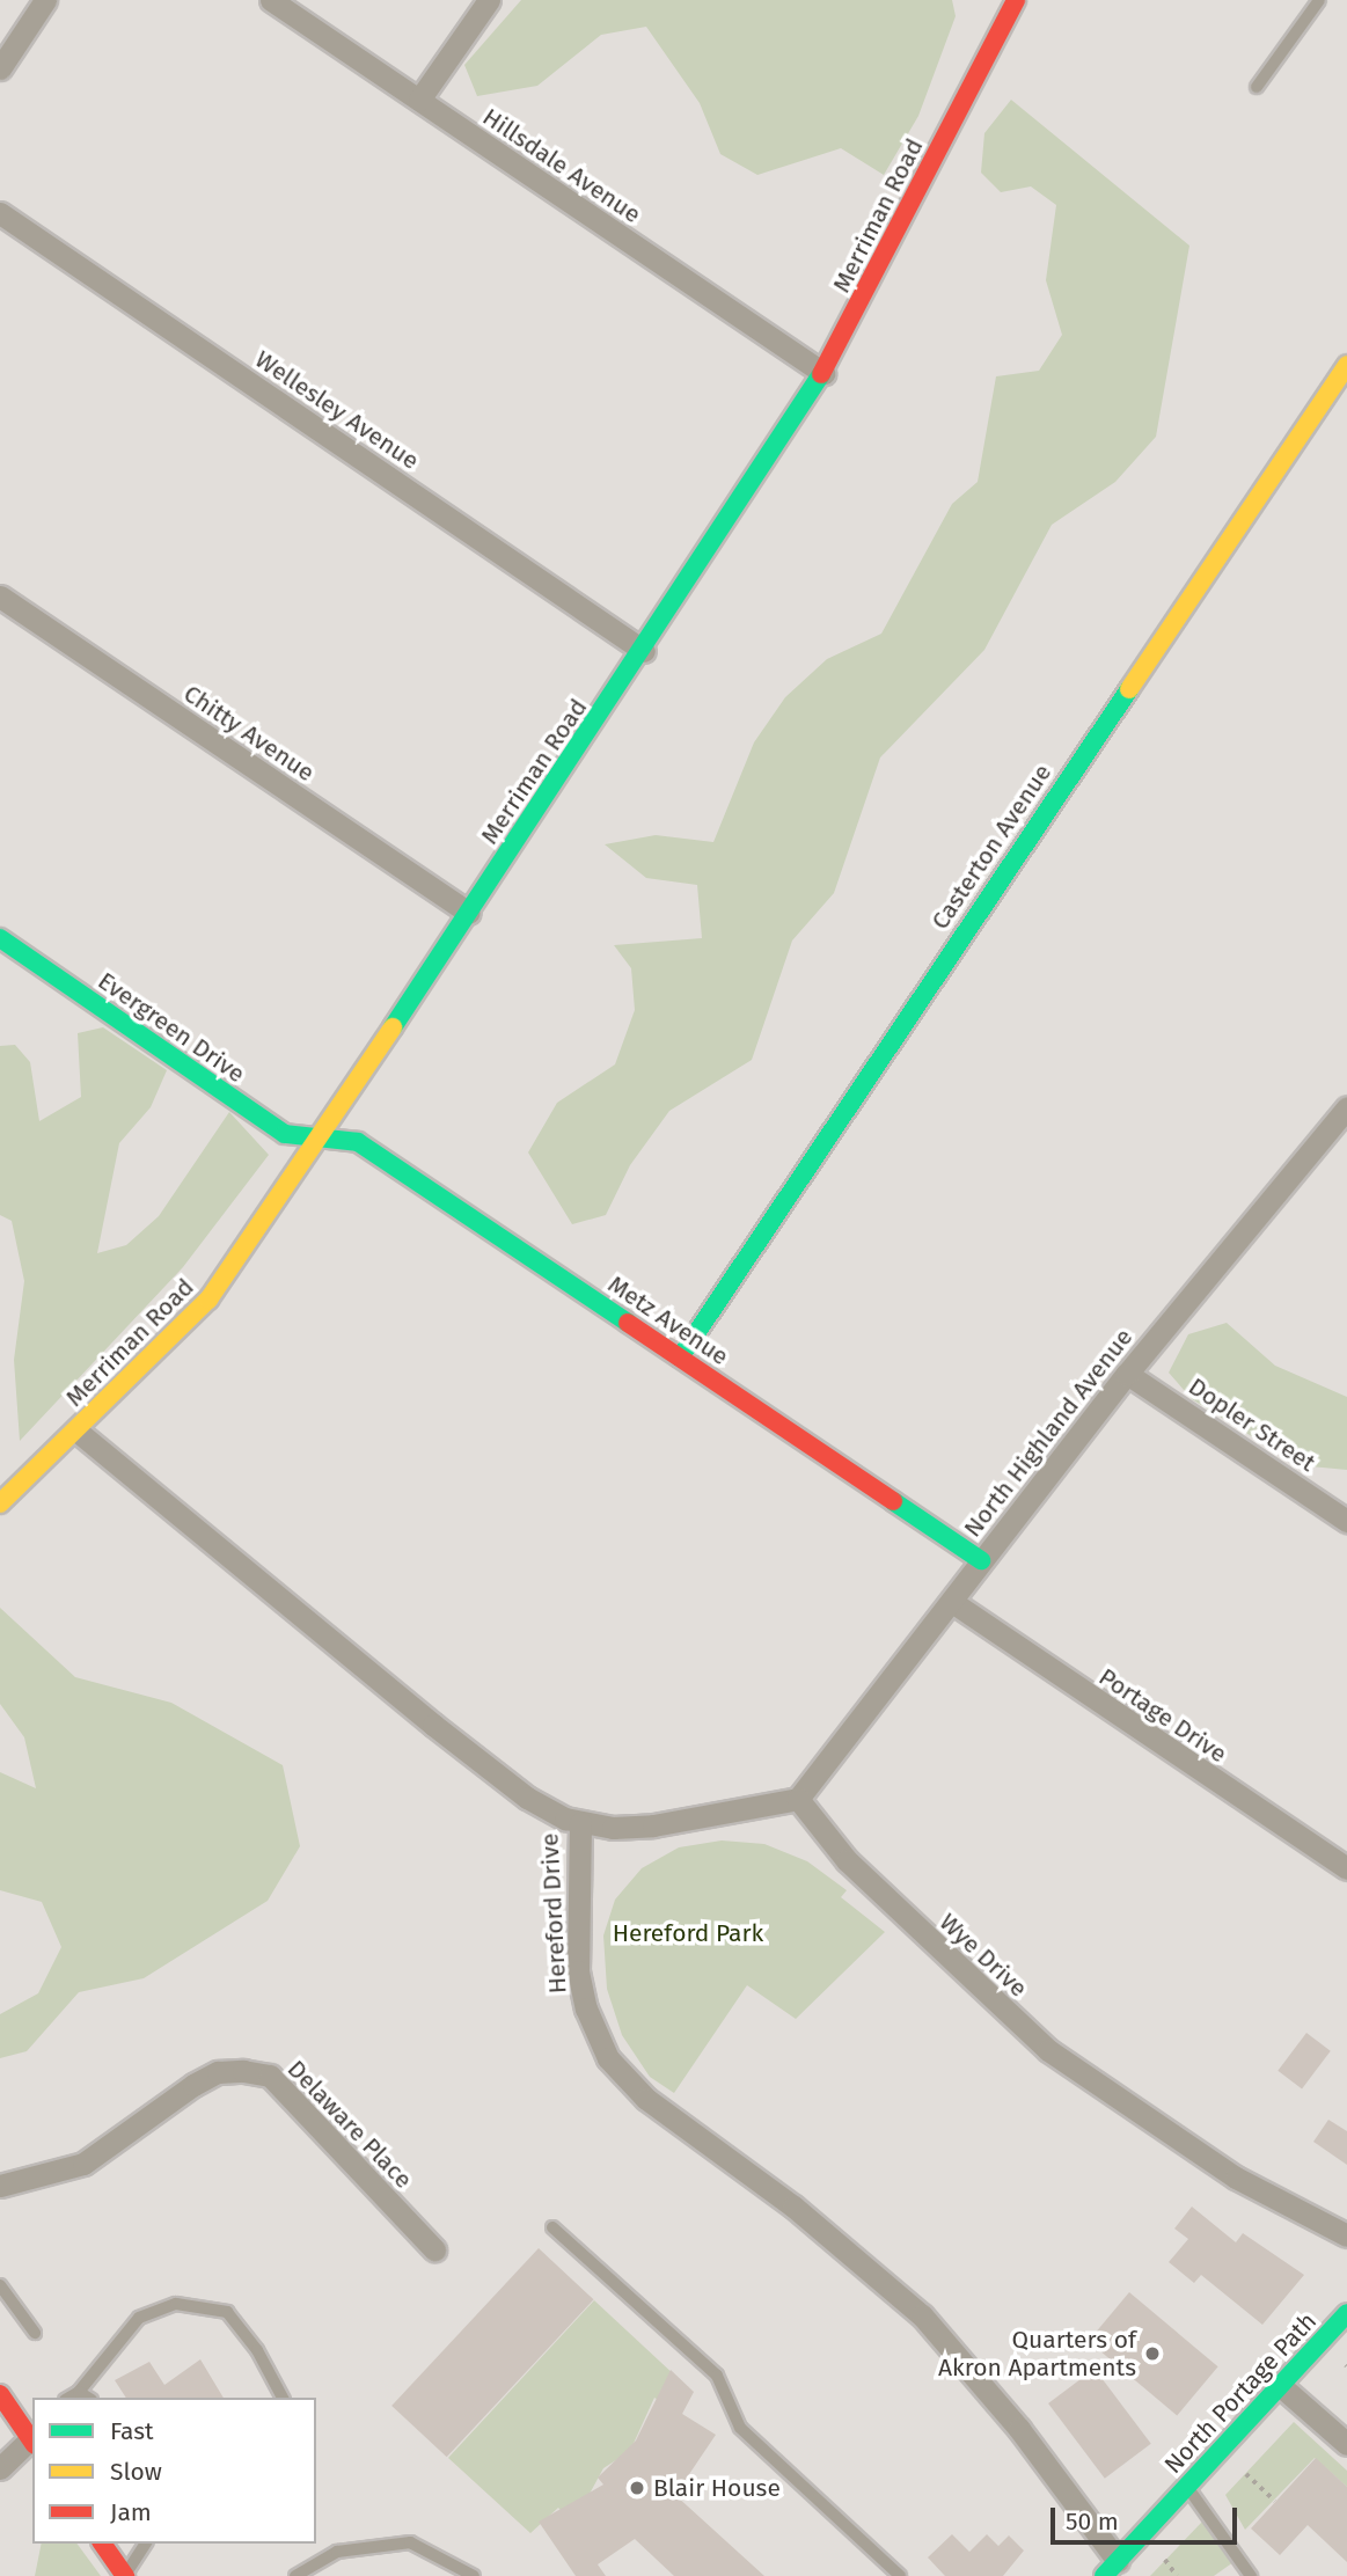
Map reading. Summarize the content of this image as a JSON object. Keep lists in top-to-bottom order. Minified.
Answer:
{"streets":{"street":["Hillsdale Avenue","Merriman Road","Wellesley Avenue","Chitty Avenue","Casterton Avenue","Evergreen Drive","Metz Avenue","Dopler Street","North Highland Avenue","Portage Drive","Hereford Drive","Wye Drive","Delaware Place","North Portage Path"]},"crossings":[["Hillsdale Avenue","Merriman Road"],["Merriman Road","Wellesley Avenue"],["Merriman Road","Chitty Avenue"],["Merriman Road","Evergreen Drive"],["Merriman Road","Metz Avenue"],["Merriman Road","Hereford Drive"],["Casterton Avenue","Metz Avenue"],["Evergreen Drive","Metz Avenue"],["Metz Avenue","North Highland Avenue"],["Dopler Street","North Highland Avenue"],["North Highland Avenue","Portage Drive"],["North Highland Avenue","Wye Drive"],["Hereford Drive","North Portage Path"]],"parks":["Hereford Park"],"places":["Quarters of Akron Apartments","Blair House"],"legend":["Fast","Slow","Jam"],"scale_bar":"50 m"}
